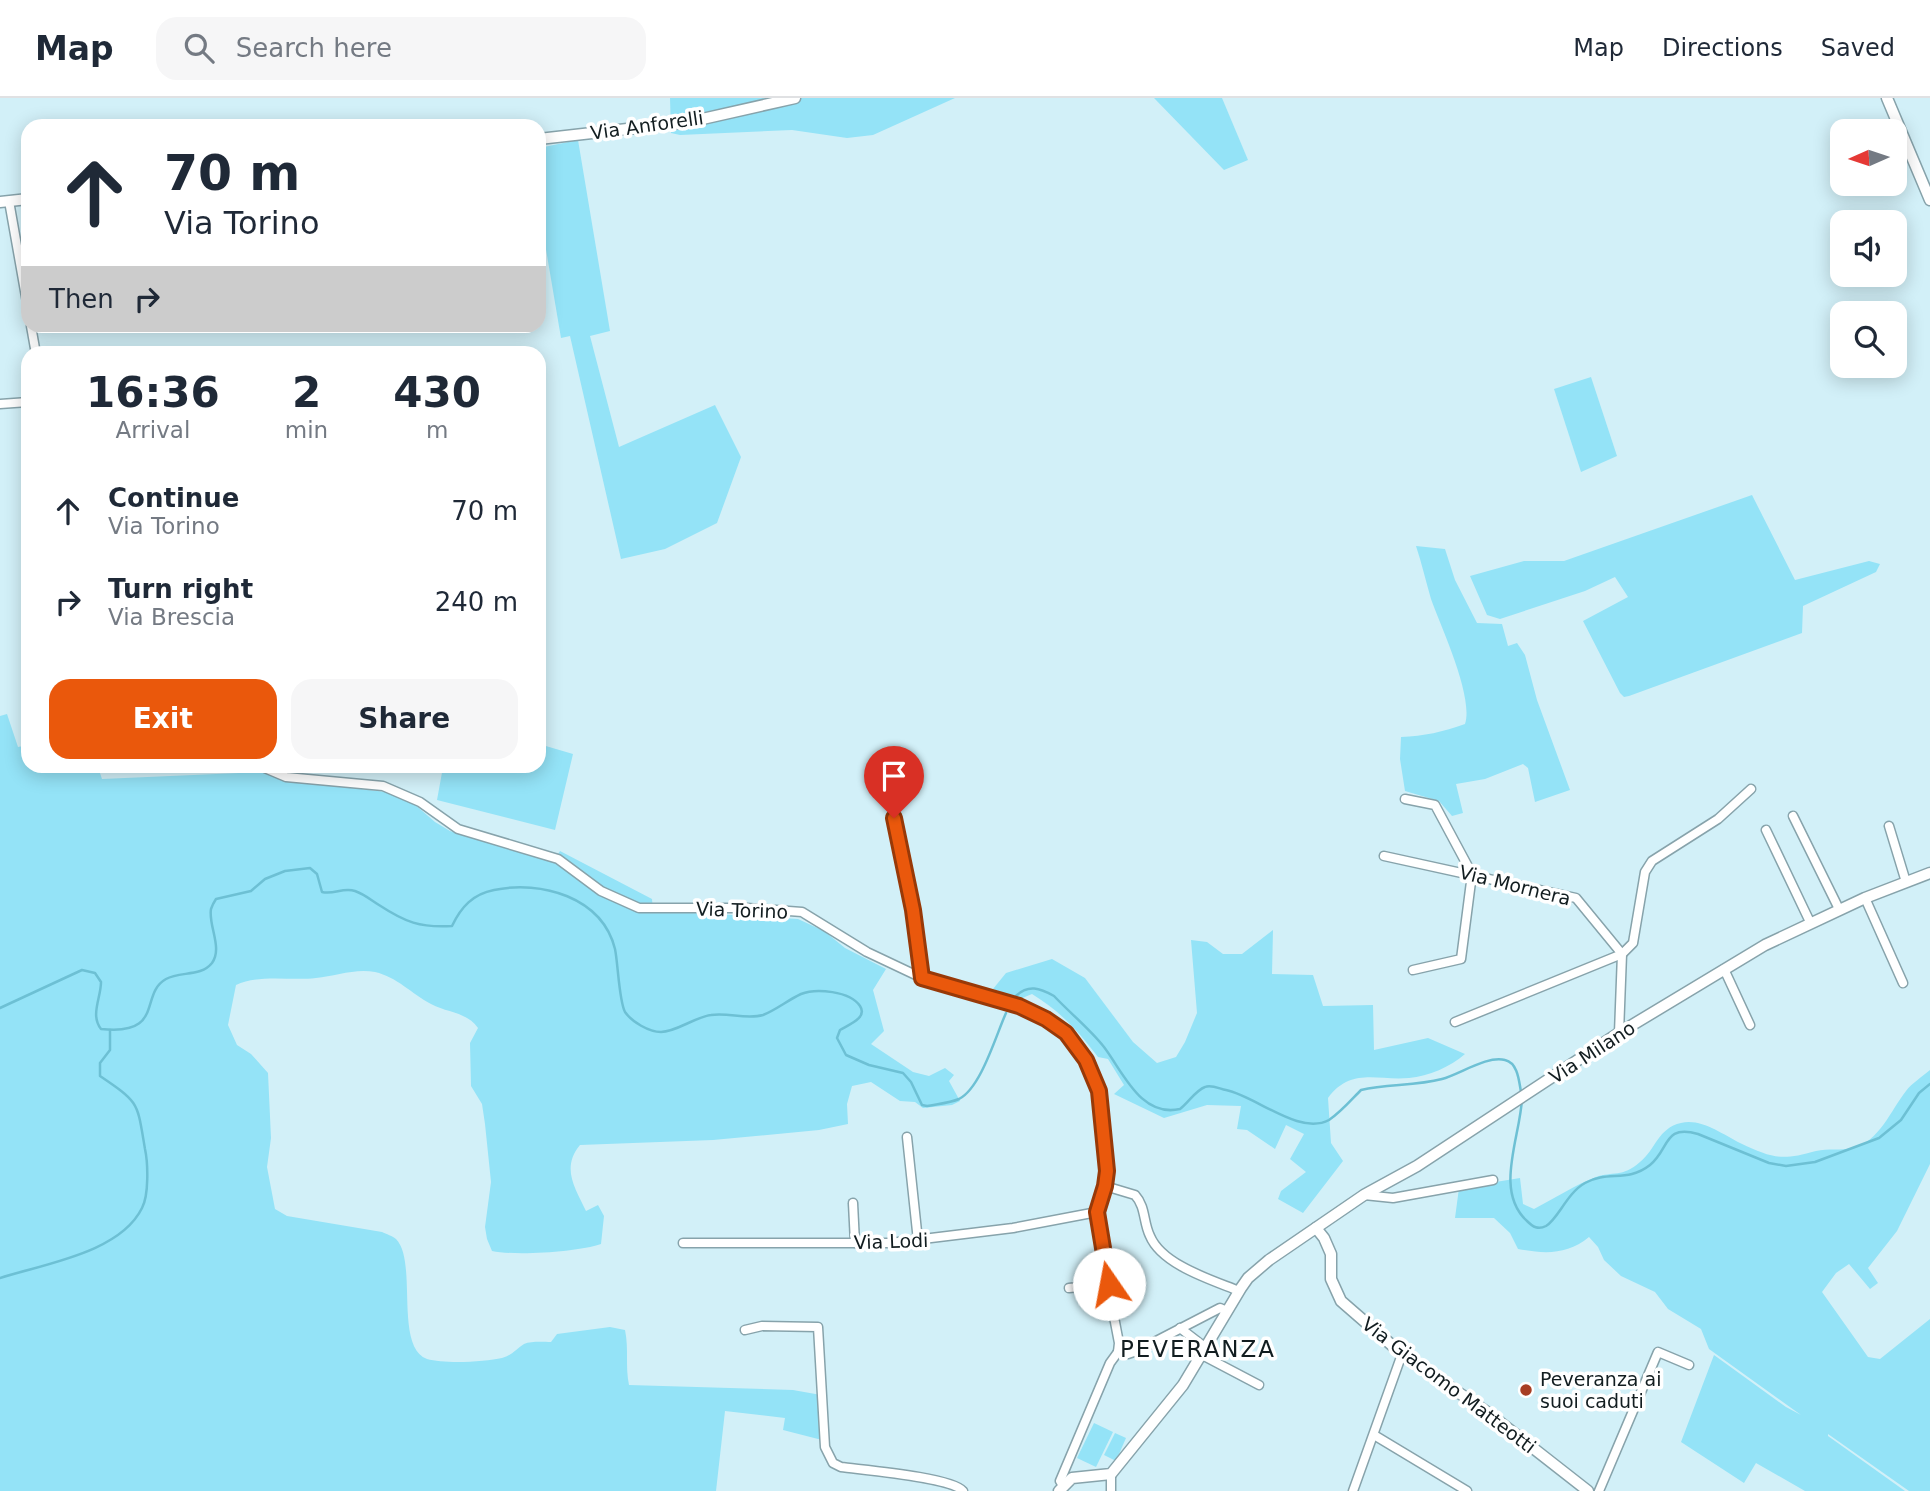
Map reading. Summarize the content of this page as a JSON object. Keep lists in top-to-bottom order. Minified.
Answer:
{"streets":{"street":["Via Anforelli","Via Mornera","Via Torino","Via Milano","Via Lodi","Via Giacomo Matteotti"]},"crossings":[["Via Torino","Via Lodi"],["Via Milano","Via Giacomo Matteotti"]],"districts":["PEVERANZA"],"places":["Peveranza ai suoi caduti"],"north":"left","page":{"header":"Map","search":"Search here","nav":["Map","Directions","Saved"],"turn":["70 m","Via Torino"],"then":"Then","eta":["16:36","Arrival","2","min","430","m"],"list":[{"name":"Continue","note":"Via Torino","value":"70 m"},{"name":"Turn right","note":"Via Brescia","value":"240 m"}],"buttons":["Exit","Share"]}}
